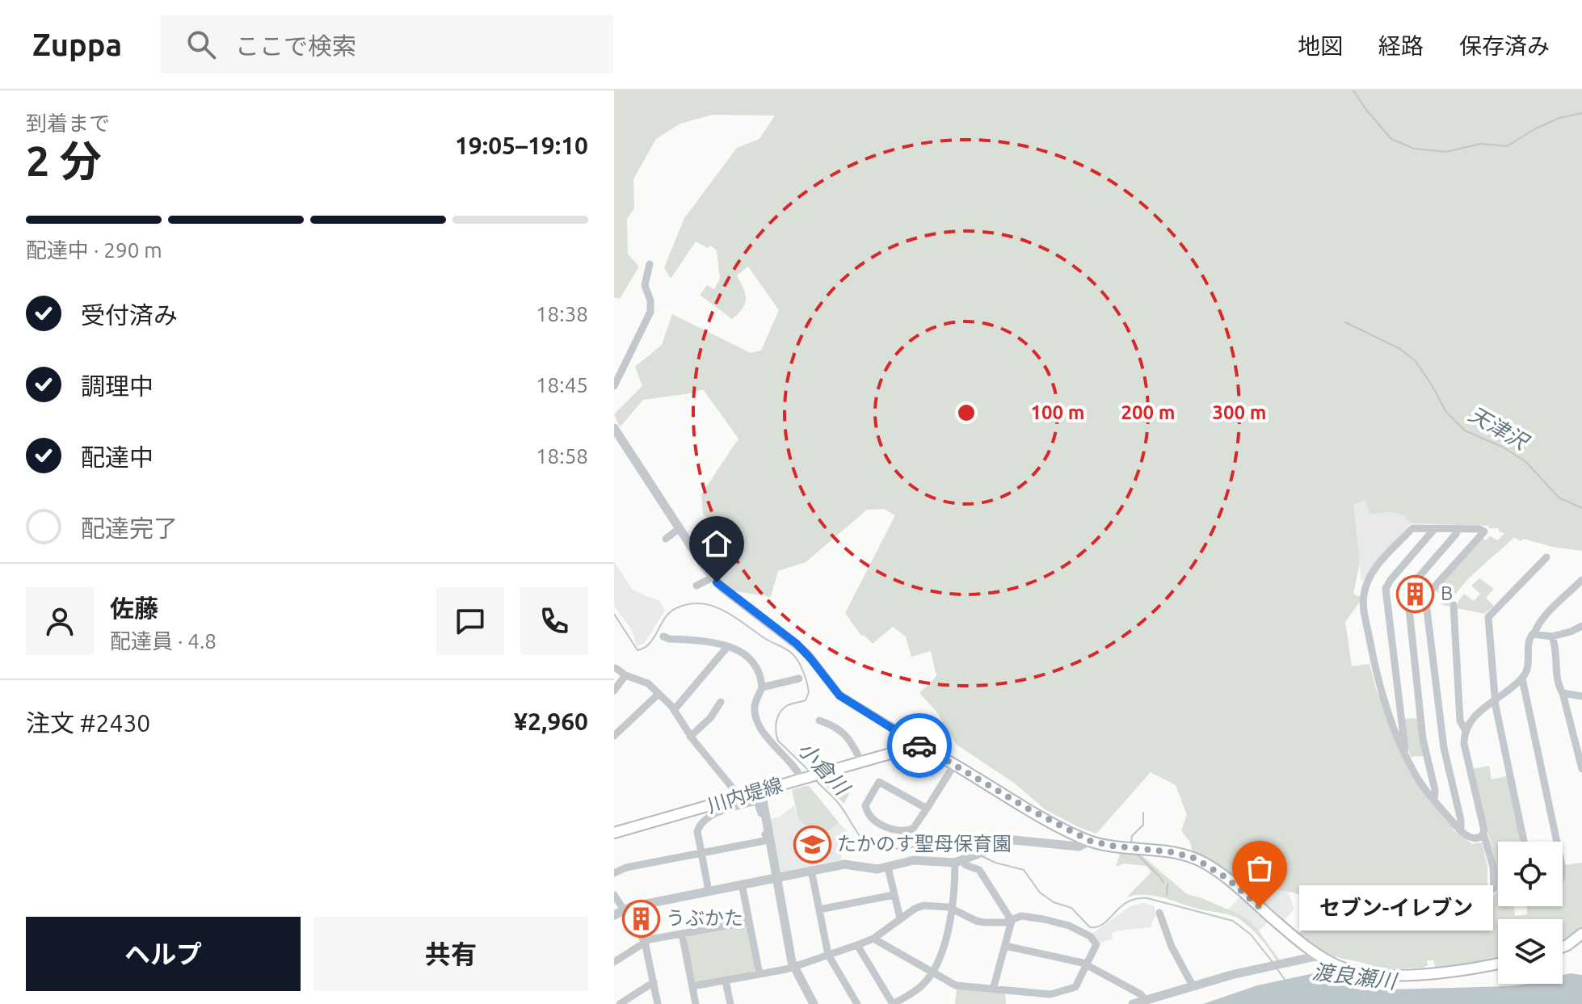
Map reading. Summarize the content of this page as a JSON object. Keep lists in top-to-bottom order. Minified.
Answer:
{"streets":{"main road":["川内堤線"]},"water":["天津沢","小倉川","渡良瀬川"],"places":{"building":["B","うぶかた"],"school or university":["たかのす聖母保育園"],"other":["セブン-イレブン"]},"page":{"header":"Zuppa","search":"ここで検索","nav":["地図","経路","保存済み"],"heading":["2 分","到着まで","19:05–19:10"],"panel":["佐藤","配達員 · 4.8","注文 #2430","¥2,960"],"bar":"配達中 · 290 m","list":[["受付済み","18:38"],["調理中","18:45"],["配達中","18:58"],"配達完了"],"bubble":"セブン-イレブン","buttons":["ヘルプ","共有"]},"rings":["100 m","200 m","300 m"]}
